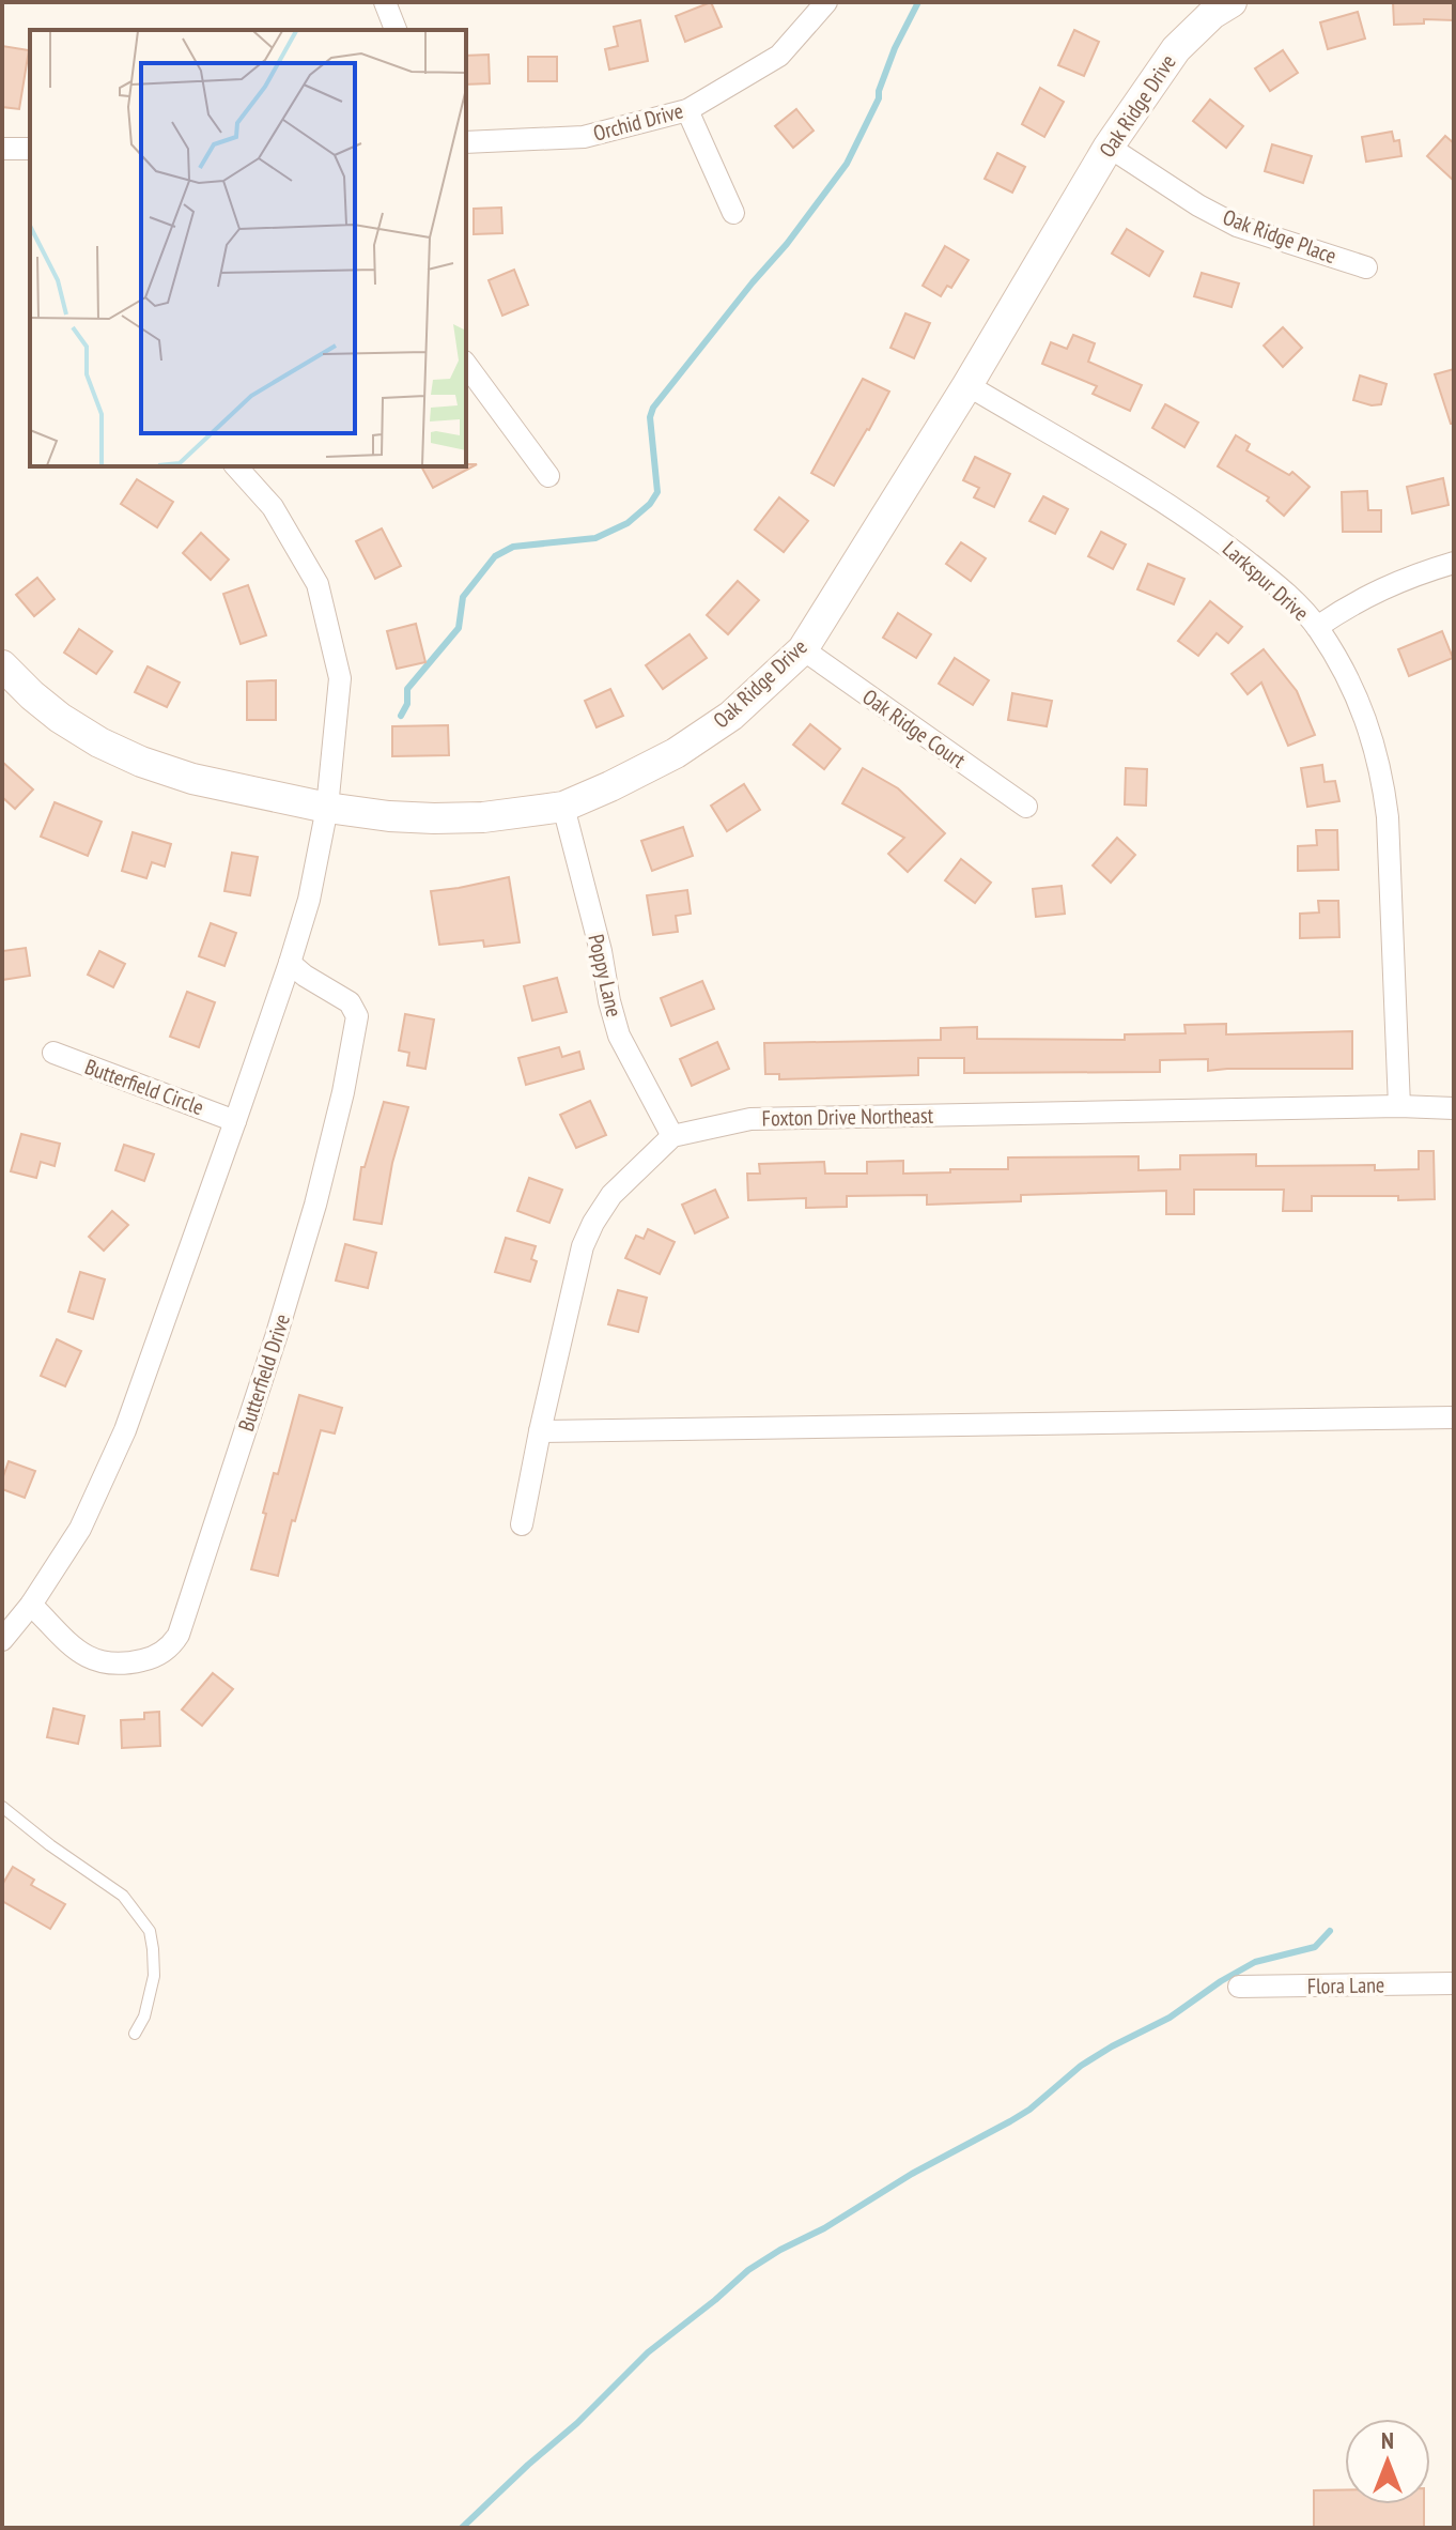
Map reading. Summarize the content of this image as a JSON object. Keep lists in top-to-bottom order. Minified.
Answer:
{"streets":{"street":["Oak Ridge Drive","Orchid Drive","Oak Ridge Place","Larkspur Drive","Oak Ridge Court","Poppy Lane","Butterfield Circle","Foxton Drive Northeast","Butterfield Drive","Flora Lane"]},"crossings":[["Oak Ridge Drive","Oak Ridge Place"],["Oak Ridge Drive","Larkspur Drive"],["Oak Ridge Drive","Oak Ridge Court"],["Oak Ridge Drive","Poppy Lane"],["Larkspur Drive","Foxton Drive Northeast"],["Poppy Lane","Foxton Drive Northeast"]],"north":"top"}
